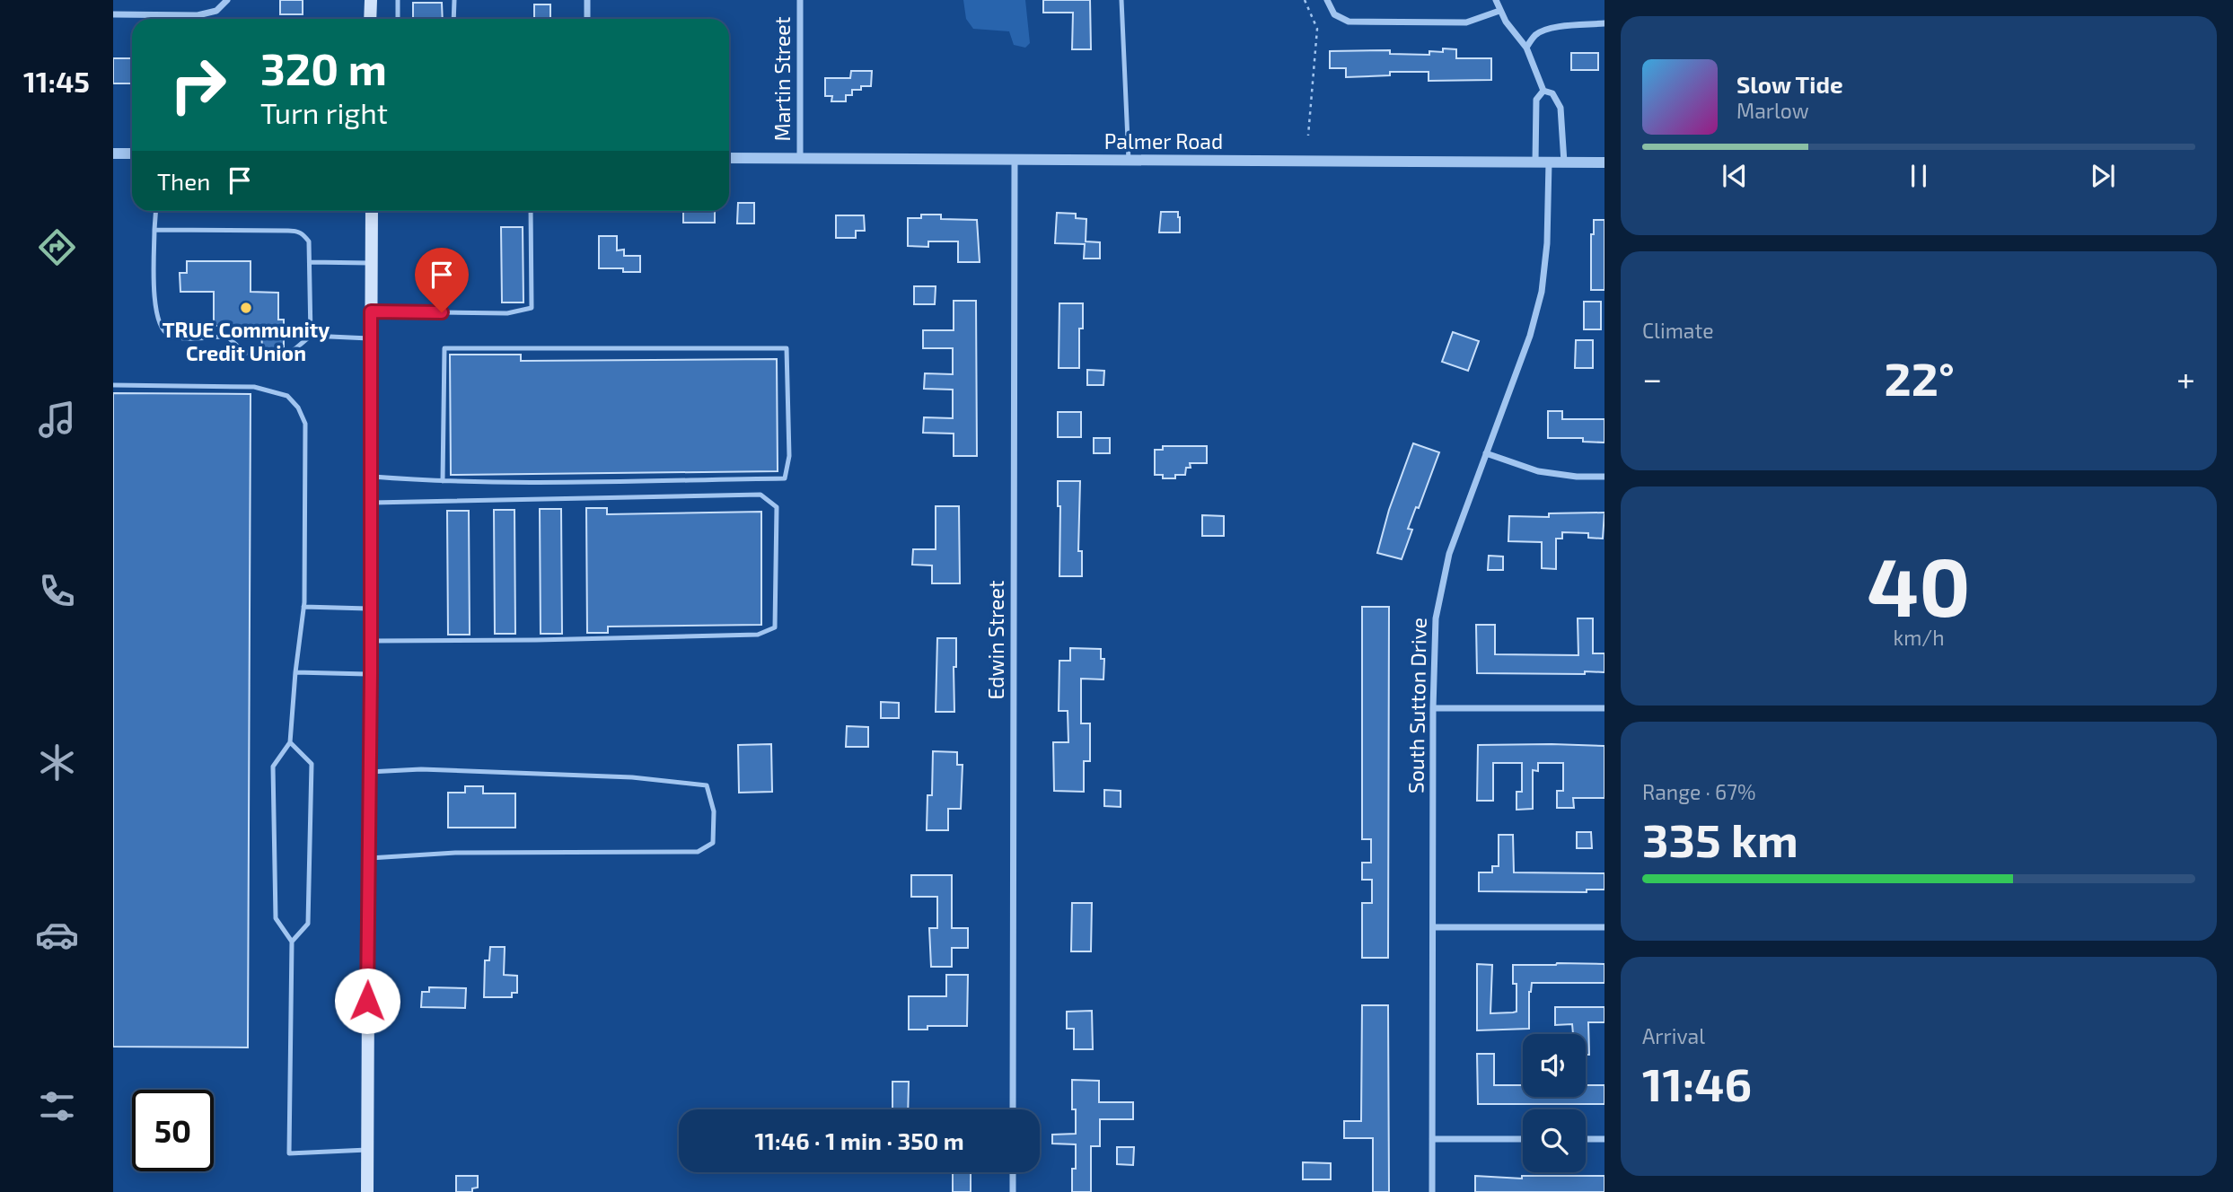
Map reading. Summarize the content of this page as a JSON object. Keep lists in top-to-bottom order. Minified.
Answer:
{"streets":{"street":["Martin Street","Palmer Road","Edwin Street","South Sutton Drive"]},"crossings":[["Martin Street","Palmer Road"],["Palmer Road","Edwin Street"],["Palmer Road","South Sutton Drive"]],"places":["TRUE Community Credit Union"],"page":{"tabs":"11:45","turn":["320 m","Turn right"],"song":["Slow Tide","Marlow"],"then":"Then","tile":["Climate",["40","km/h"],["Range · 67%","335 km"],["Arrival","11:46"]],"heat":["−","22°","+"],"limit":"50","trip":"11:46 · 1 min · 350 m"}}
